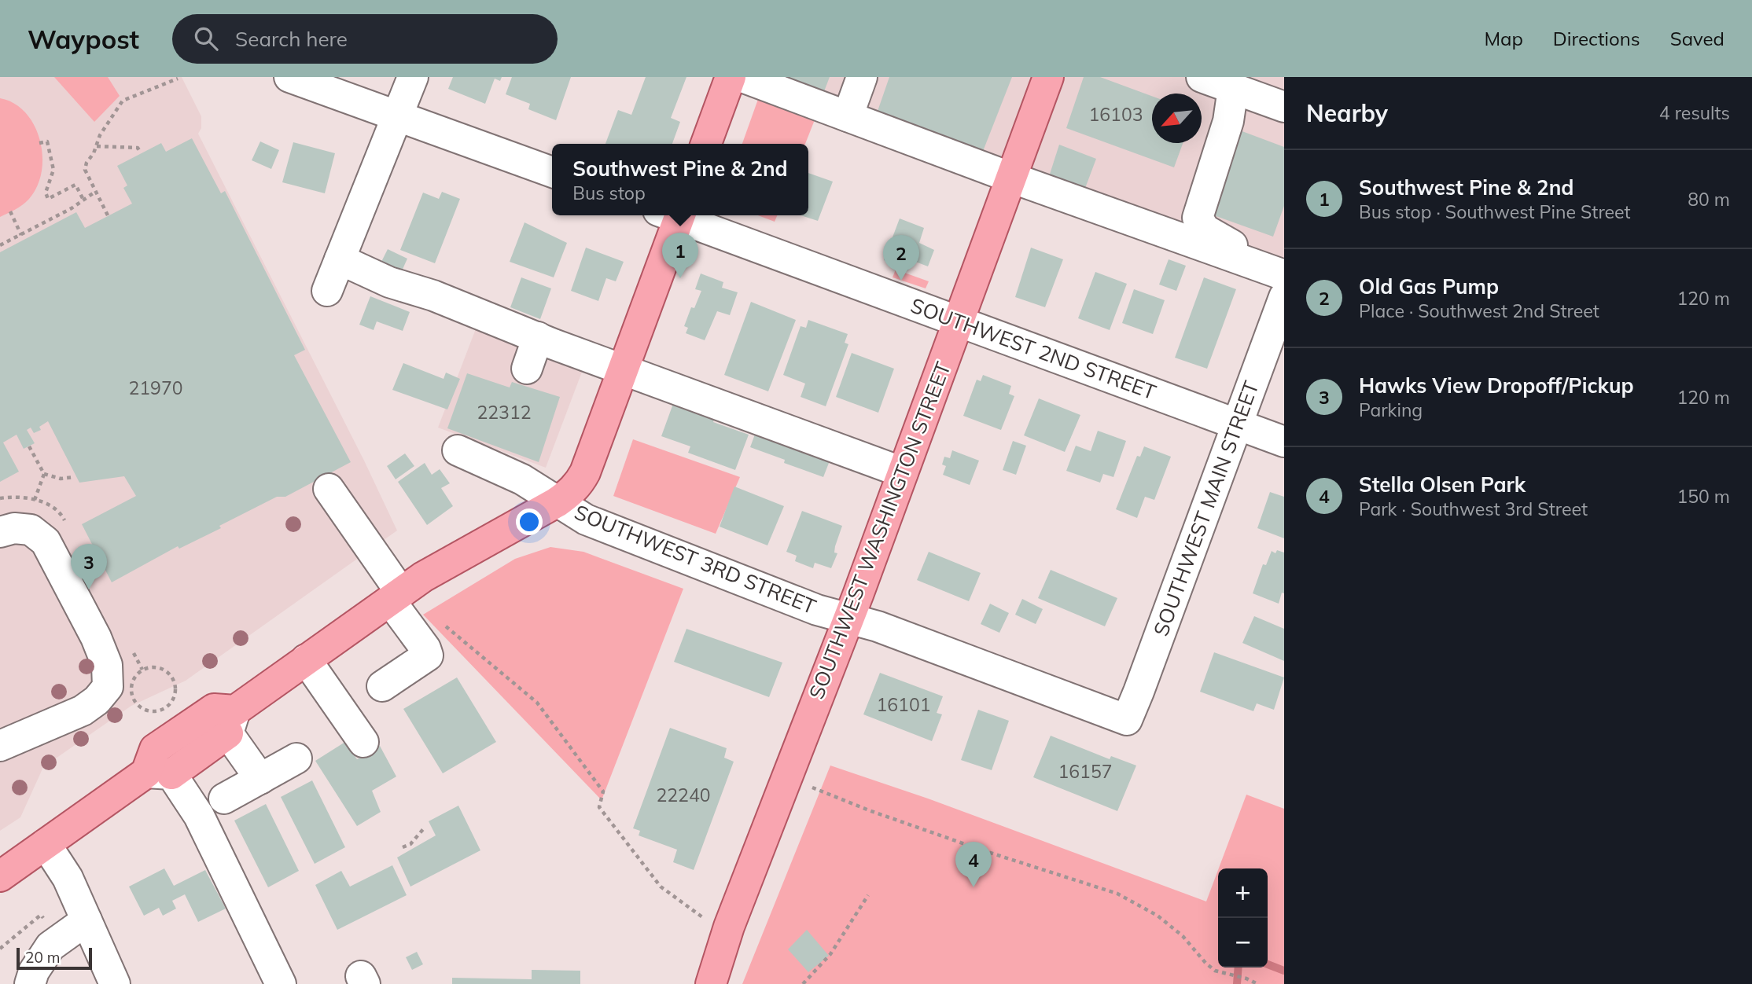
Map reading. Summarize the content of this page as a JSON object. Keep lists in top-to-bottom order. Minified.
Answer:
{"streets":{"main road":["SOUTHWEST WASHINGTON STREET"],"street":["SOUTHWEST 2ND STREET","SOUTHWEST MAIN STREET","SOUTHWEST 3RD STREET"]},"crossings":[["SOUTHWEST 2ND STREET","SOUTHWEST MAIN STREET"],["SOUTHWEST 2ND STREET","SOUTHWEST WASHINGTON STREET"],["SOUTHWEST MAIN STREET","SOUTHWEST 3RD STREET"],["SOUTHWEST WASHINGTON STREET","SOUTHWEST 3RD STREET"]],"house_numbers":["16103","21970","22312","16101","16157","22240"],"scale_bar":"20 m","north":"bottom left","page":{"header":"Waypost","search":"Search here","nav":["Map","Directions","Saved"],"heading":["Nearby","4 results"],"popup":["Southwest Pine & 2nd","Bus stop"],"list":[{"mark":"1","name":"Southwest Pine & 2nd","note":"Bus stop · Southwest Pine Street","value":"80 m"},{"mark":"2","name":"Old Gas Pump","note":"Place · Southwest 2nd Street","value":"120 m"},{"mark":"3","name":"Hawks View Dropoff/Pickup","note":"Parking","value":"120 m"},{"mark":"4","name":"Stella Olsen Park","note":"Park · Southwest 3rd Street","value":"150 m"}],"pins":["1","2","3","4"],"map_buttons":["+","−"],"scale":"20 m"}}
